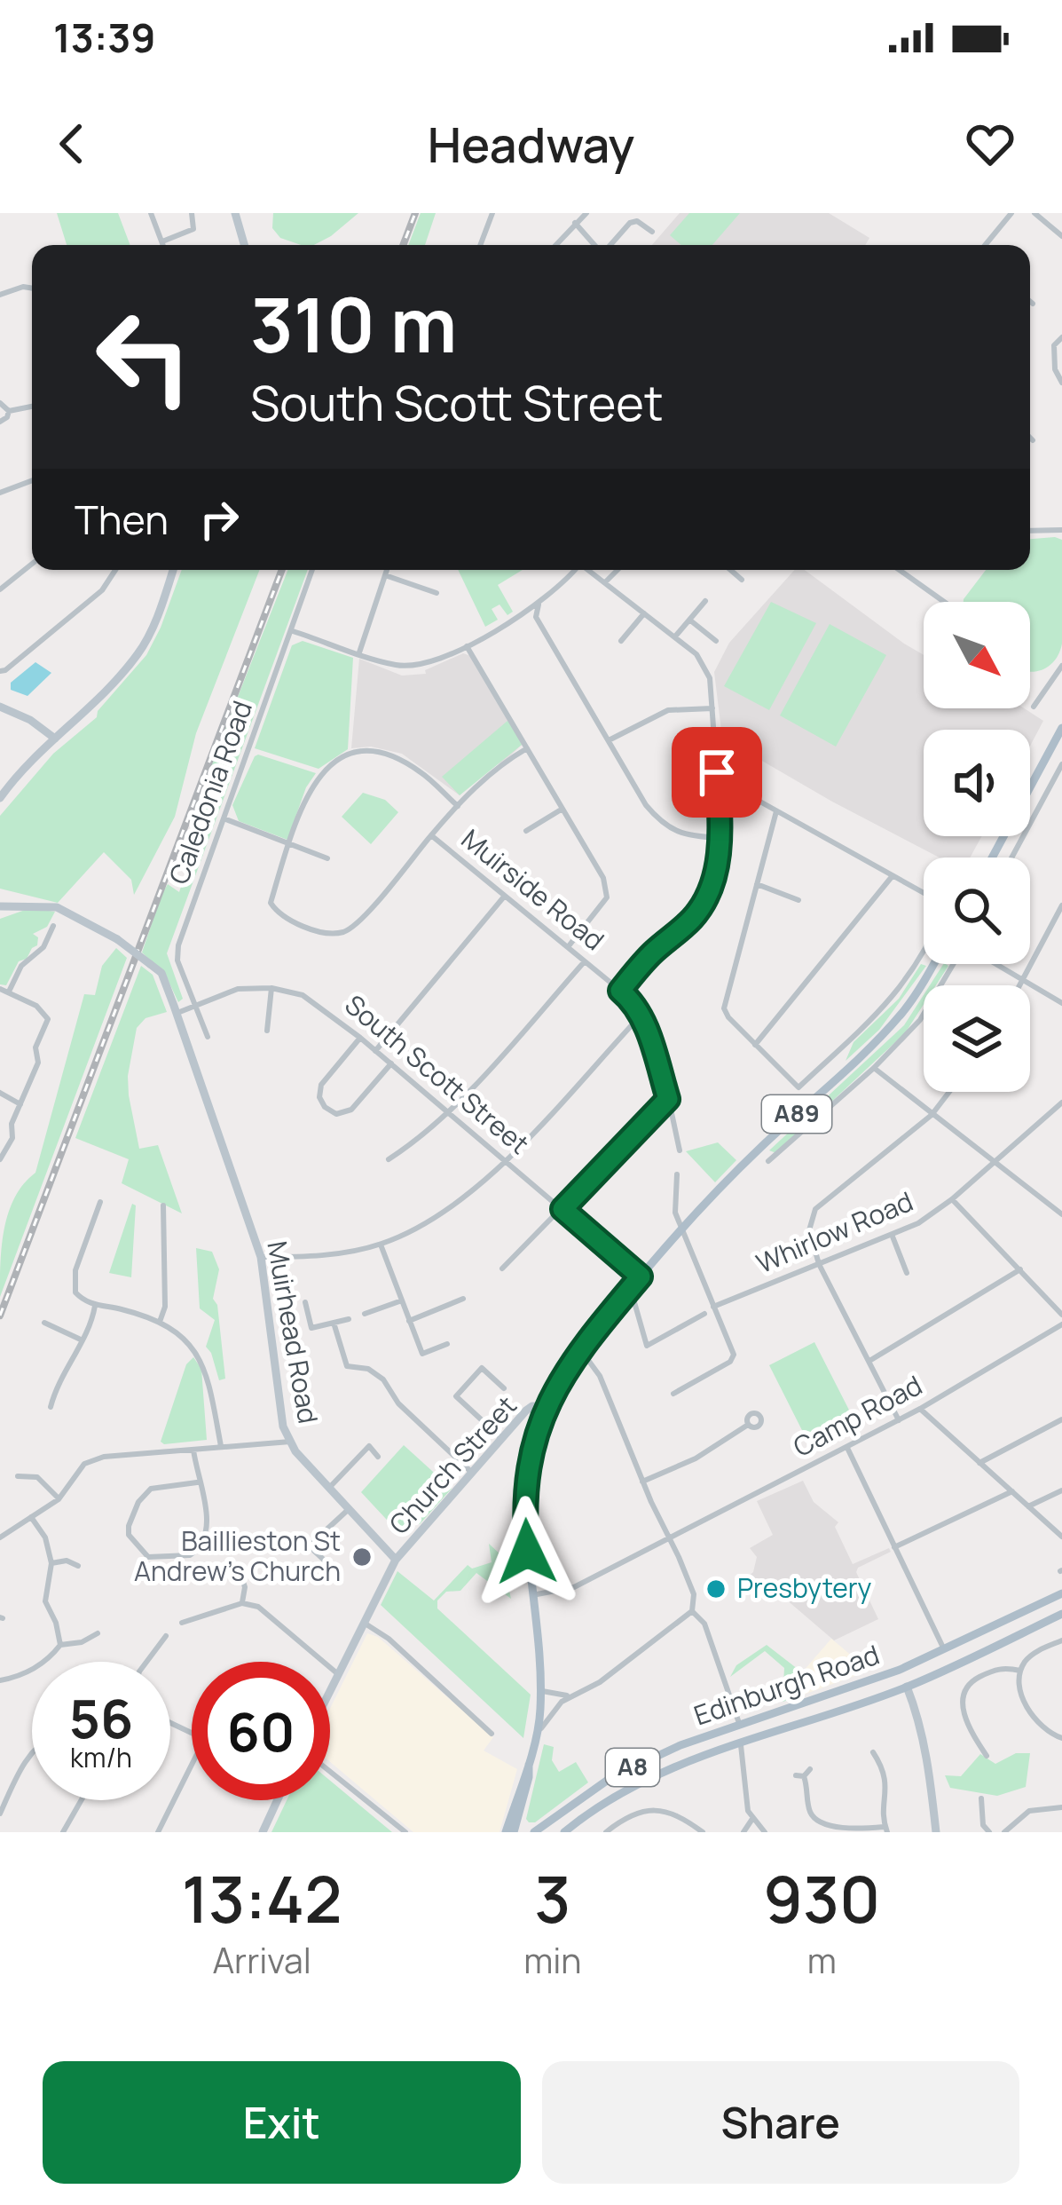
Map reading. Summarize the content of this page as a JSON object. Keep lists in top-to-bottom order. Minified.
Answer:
{"streets":{"main road":["A89","Edinburgh Road","A8"],"street":["Caledonia Road","Muirside Road","South Scott Street","Whirlow Road","Muirhead Road","Camp Road","Church Street"]},"crossings":[["South Scott Street","A89"],["A89","Camp Road"],["A89","Church Street"],["Muirhead Road","Church Street"]],"places":["Baillieston St Andrew's Church","Presbytery"],"north":"bottom right","page":{"status":"13:39","header":"Headway","turn":["310 m","South Scott Street"],"then":"Then","speed":"56 km/h","limit":"60","eta":["13:42","Arrival","3","min","930","m"],"buttons":["Exit","Share"]}}
